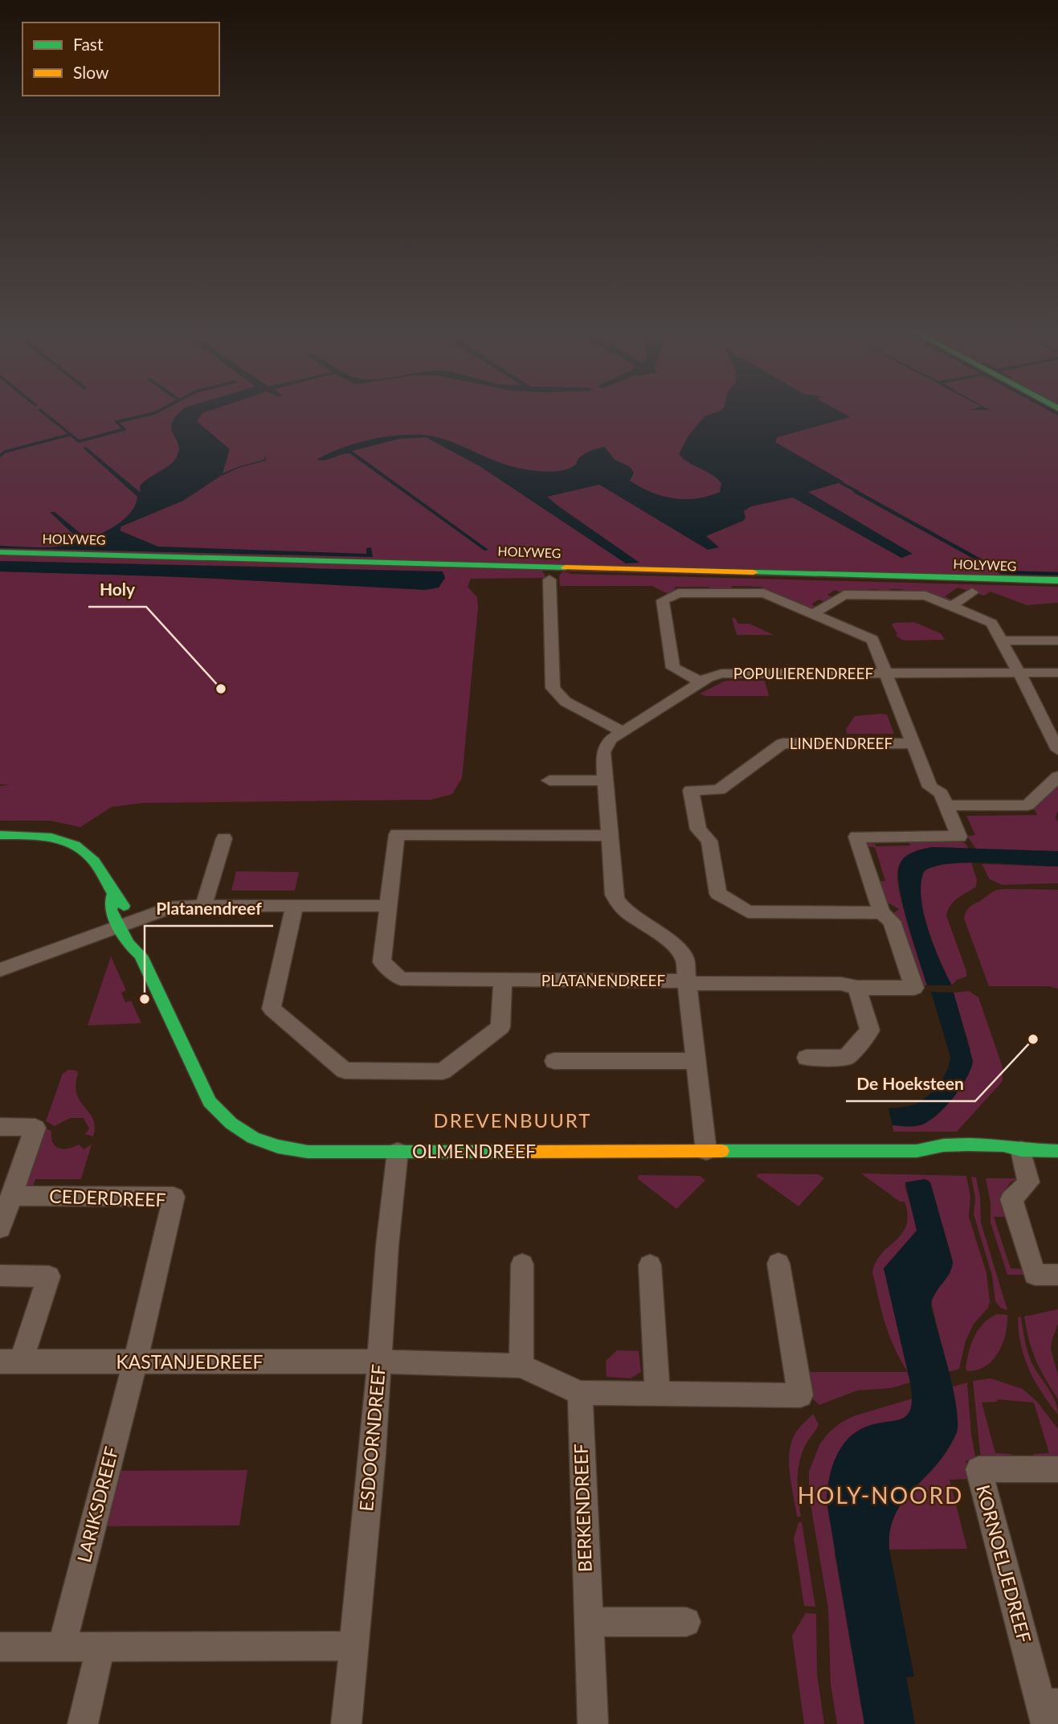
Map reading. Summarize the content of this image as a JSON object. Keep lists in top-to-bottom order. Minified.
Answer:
{"streets":{"street":["HOLYWEG","POPULIERENDREEF","LINDENDREEF","PLATANENDREEF","OLMENDREEF","CEDERDREEF","KASTANJEDREEF","ESDOORNDREEF","LARIKSDREEF","BERKENDREEF","KORNOELJEDREEF"]},"crossings":[["POPULIERENDREEF","LINDENDREEF"],["POPULIERENDREEF","PLATANENDREEF"],["POPULIERENDREEF","OLMENDREEF"],["LINDENDREEF","PLATANENDREEF"],["OLMENDREEF","ESDOORNDREEF"],["CEDERDREEF","KASTANJEDREEF"],["CEDERDREEF","LARIKSDREEF"],["KASTANJEDREEF","ESDOORNDREEF"],["KASTANJEDREEF","LARIKSDREEF"]],"districts":["DREVENBUURT","HOLY-NOORD"],"places":["Holy","Platanendreef","De Hoeksteen"],"legend":["Fast","Slow"]}
